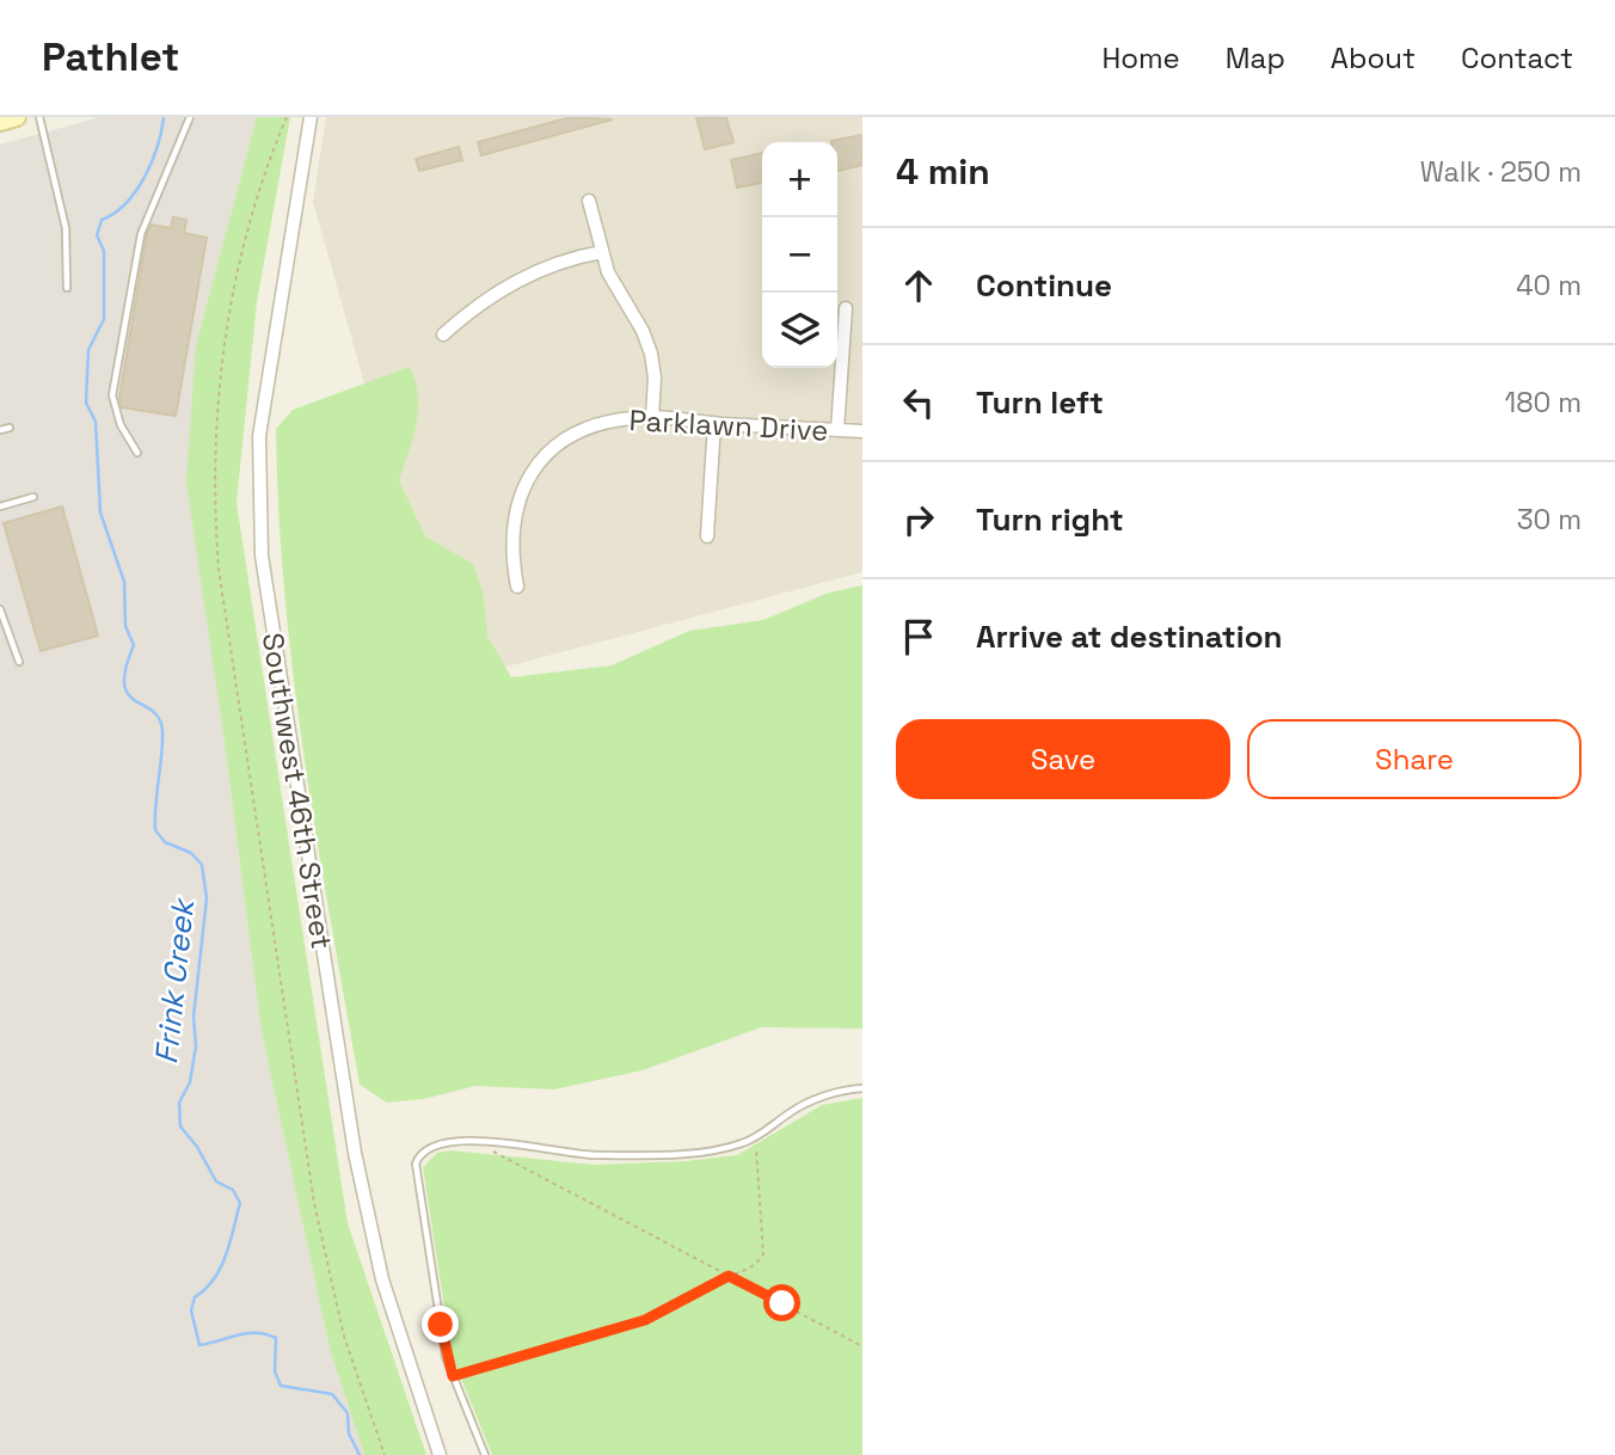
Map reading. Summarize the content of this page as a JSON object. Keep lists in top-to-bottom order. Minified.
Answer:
{"streets":{"street":["Parklawn Drive","Southwest 46th Street"]},"water":["Frink Creek"],"page":{"header":"Pathlet","nav":["Home","Map","About","Contact"],"heading":["4 min","Walk · 250 m"],"map_buttons":["+","−"],"list":[["Continue","40 m"],["Turn left","180 m"],["Turn right","30 m"],"Arrive at destination"],"buttons":["Save","Share"]}}
